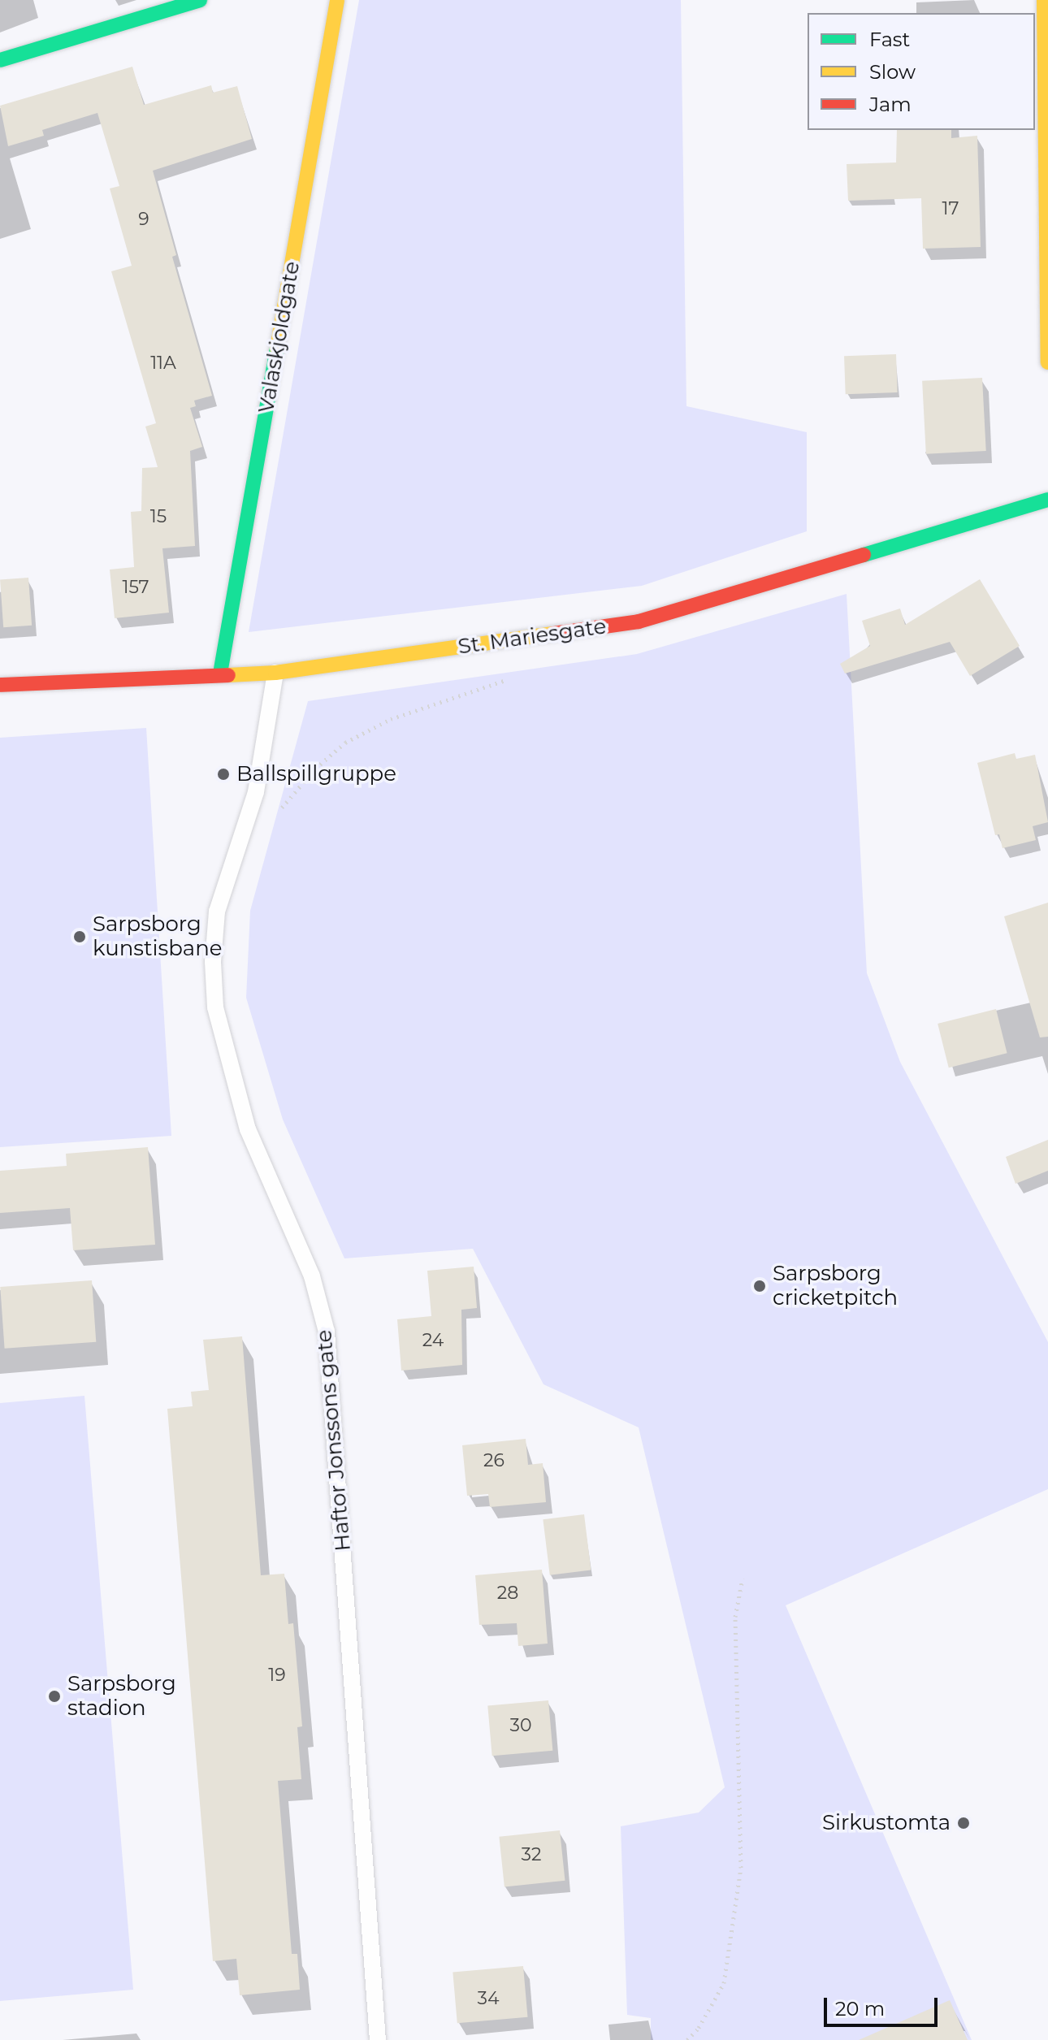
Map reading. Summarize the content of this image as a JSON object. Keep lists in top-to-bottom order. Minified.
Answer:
{"streets":{"street":["Valaskjoldgate","St. Mariesgate"],"lane":["Haftor Jonssons gate"]},"crossings":[["Valaskjoldgate","St. Mariesgate"],["St. Mariesgate","Haftor Jonssons gate"]],"places":["Ballspillgruppe","Sarpsborg kunstisbane","Sarpsborg cricketpitch","Sarpsborg stadion","Sirkustomta"],"house_numbers":["17","9","11A","15","157","24","26","28","19","30","32","34"],"legend":["Fast","Slow","Jam"],"scale_bar":"20 m"}
